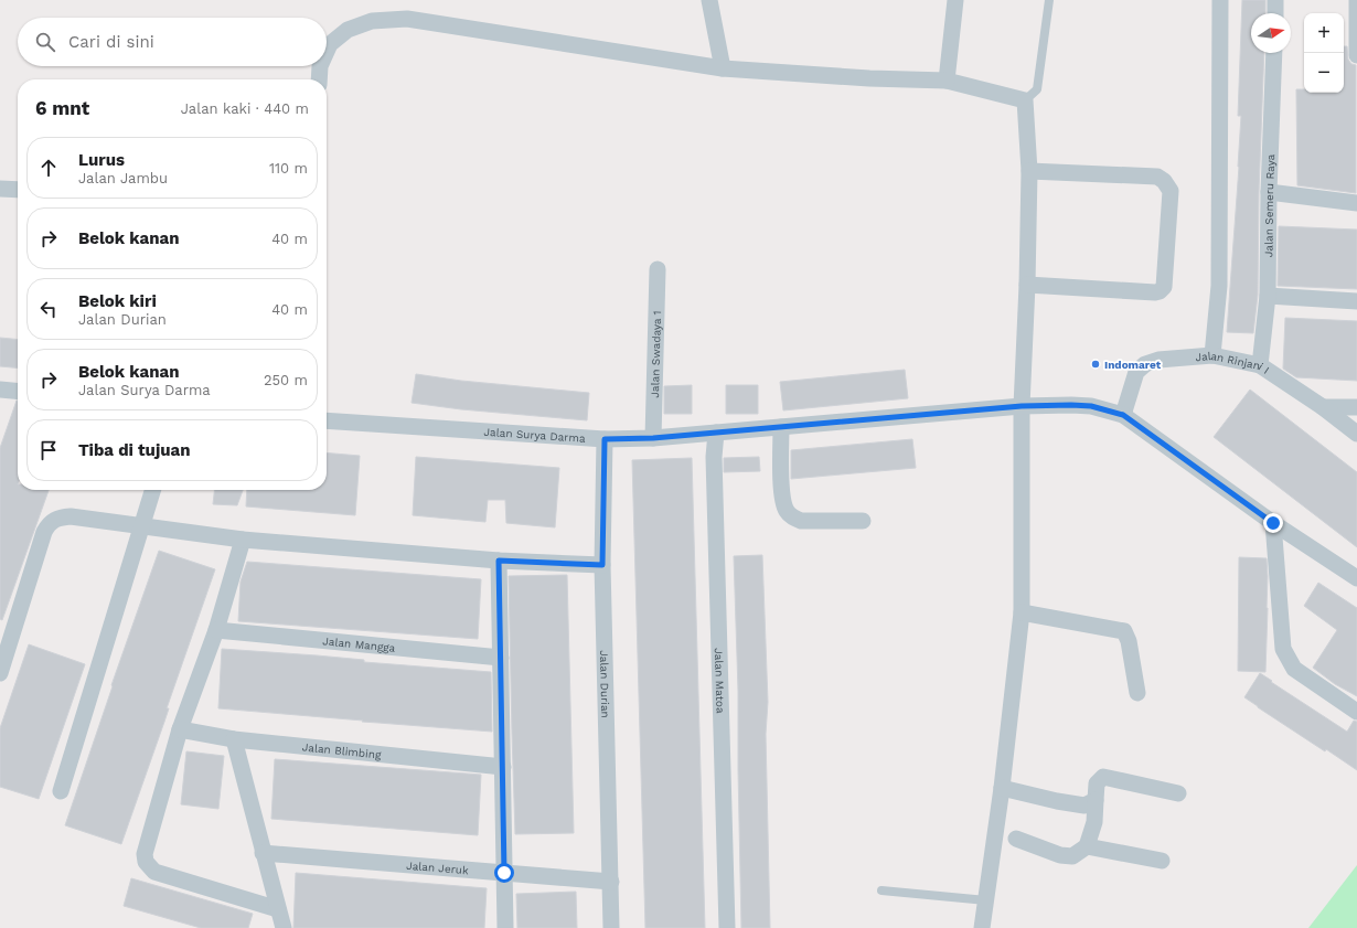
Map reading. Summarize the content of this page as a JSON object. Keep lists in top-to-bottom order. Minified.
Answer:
{"streets":{"street":["Jalan Semeru Raya","Jalan Swadaya 1","Jalan Rinjani I","Jalan Surya Darma","Jalan Mangga","Jalan Matoa","Jalan Durian","Jalan Blimbing","Jalan Jeruk"]},"crossings":[["Jalan Semeru Raya","Jalan Rinjani I"],["Jalan Swadaya 1","Jalan Surya Darma"],["Jalan Rinjani I","Jalan Surya Darma"],["Jalan Surya Darma","Jalan Matoa"],["Jalan Surya Darma","Jalan Durian"],["Jalan Durian","Jalan Jeruk"]],"places":["Indomaret"],"north":"right","page":{"map_buttons":["+","−"],"search":"Cari di sini","heading":["6 mnt","Jalan kaki · 440 m"],"list":[["Lurus","Jalan Jambu","110 m"],["Belok kanan","40 m"],["Belok kiri","Jalan Durian","40 m"],["Belok kanan","Jalan Surya Darma","250 m"],"Tiba di tujuan"]}}
